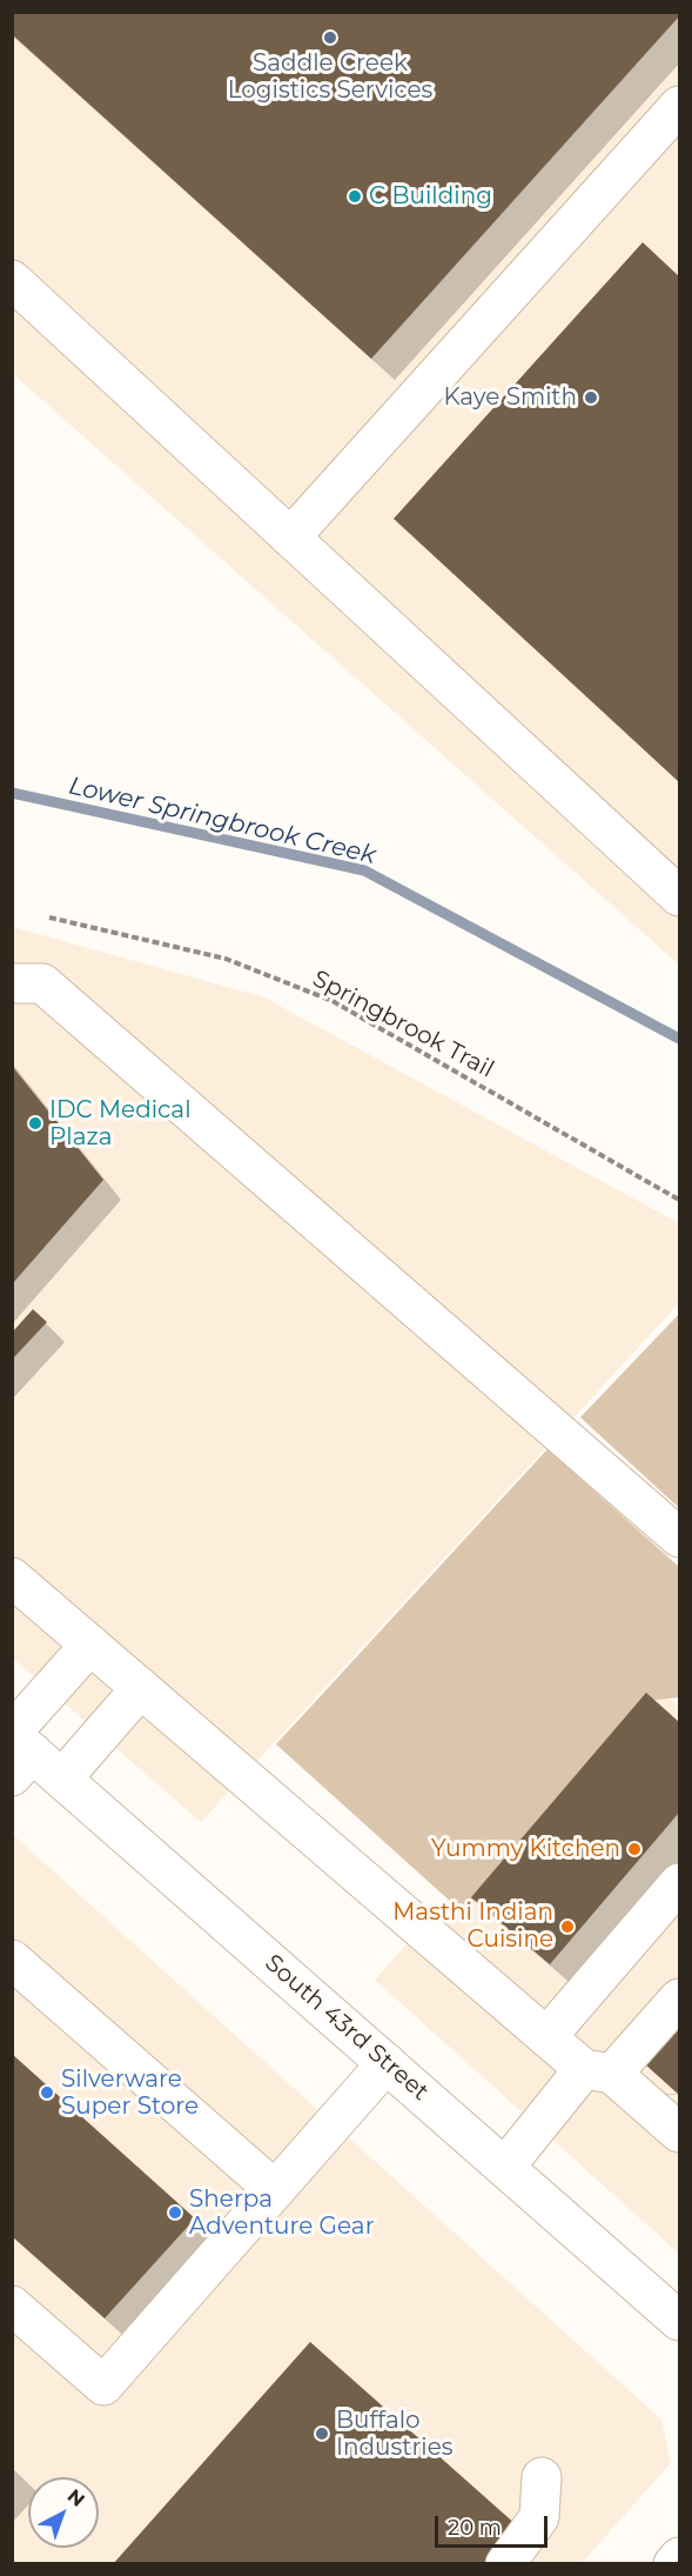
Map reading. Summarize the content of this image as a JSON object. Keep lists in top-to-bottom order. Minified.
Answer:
{"streets":{"main road":["South 43rd Street"],"path":["Springbrook Trail"]},"water":["Lower Springbrook Creek"],"places":["Saddle Creek Logistics Services","C Building","Kaye Smith","IDC Medical Plaza","Yummy Kitchen","Masthi Indian Cuisine","Silverware Super Store","Sherpa Adventure Gear","Buffalo Industries"],"scale_bar":"20 m","north":"top right"}
